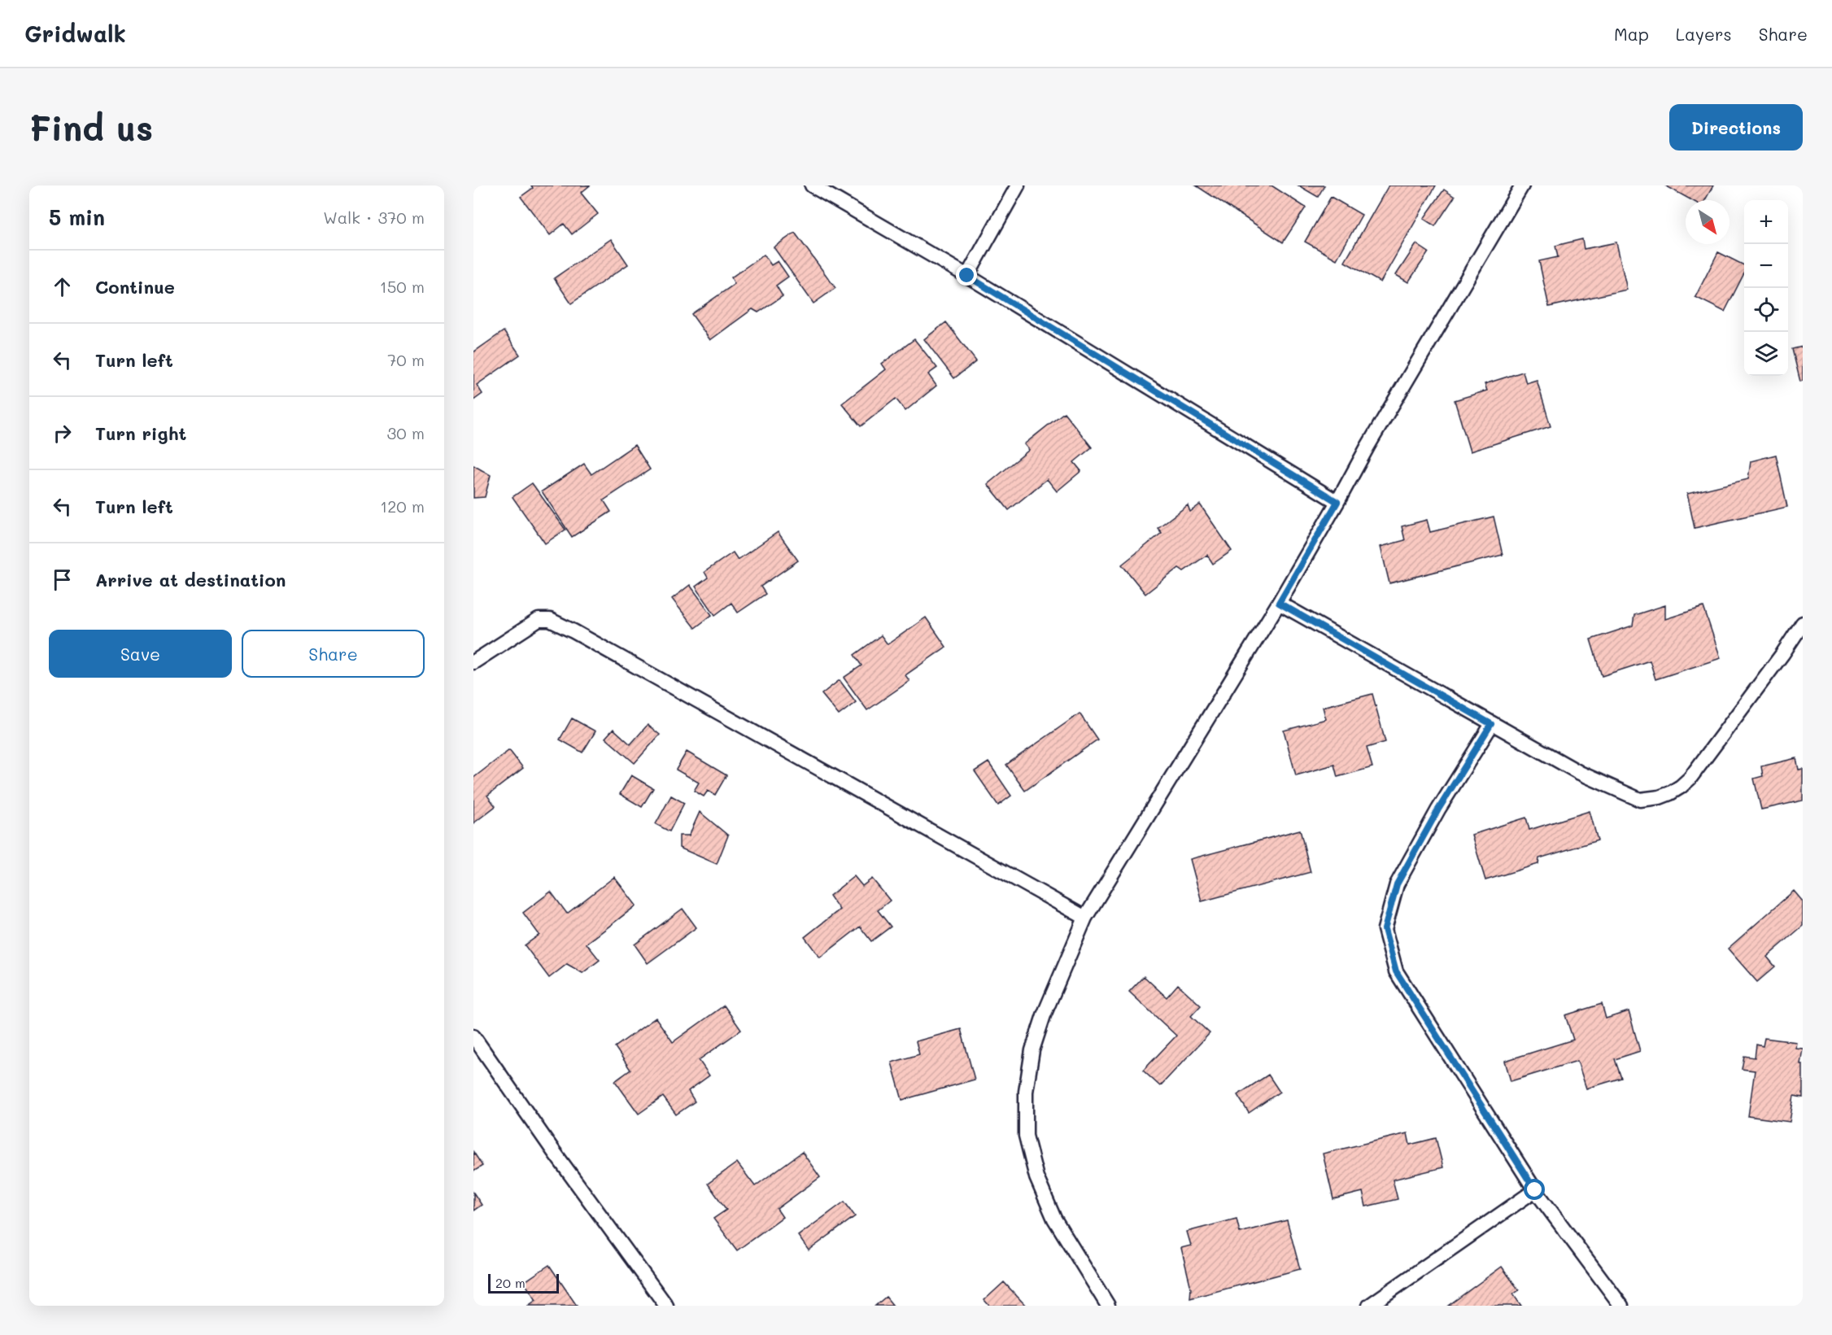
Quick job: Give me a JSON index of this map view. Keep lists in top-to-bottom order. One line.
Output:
{"scale_bar":"20 m","north":"bottom right","page":{"header":"Gridwalk","nav":["Map","Layers","Share"],"buttons":["Directions",["Save","Share"]],"title":"Find us","heading":["5 min","Walk · 370 m"],"map_buttons":["+","−"],"list":[["Continue","150 m"],["Turn left","70 m"],["Turn right","30 m"],["Turn left","120 m"],"Arrive at destination"],"scale":"20 m"}}
